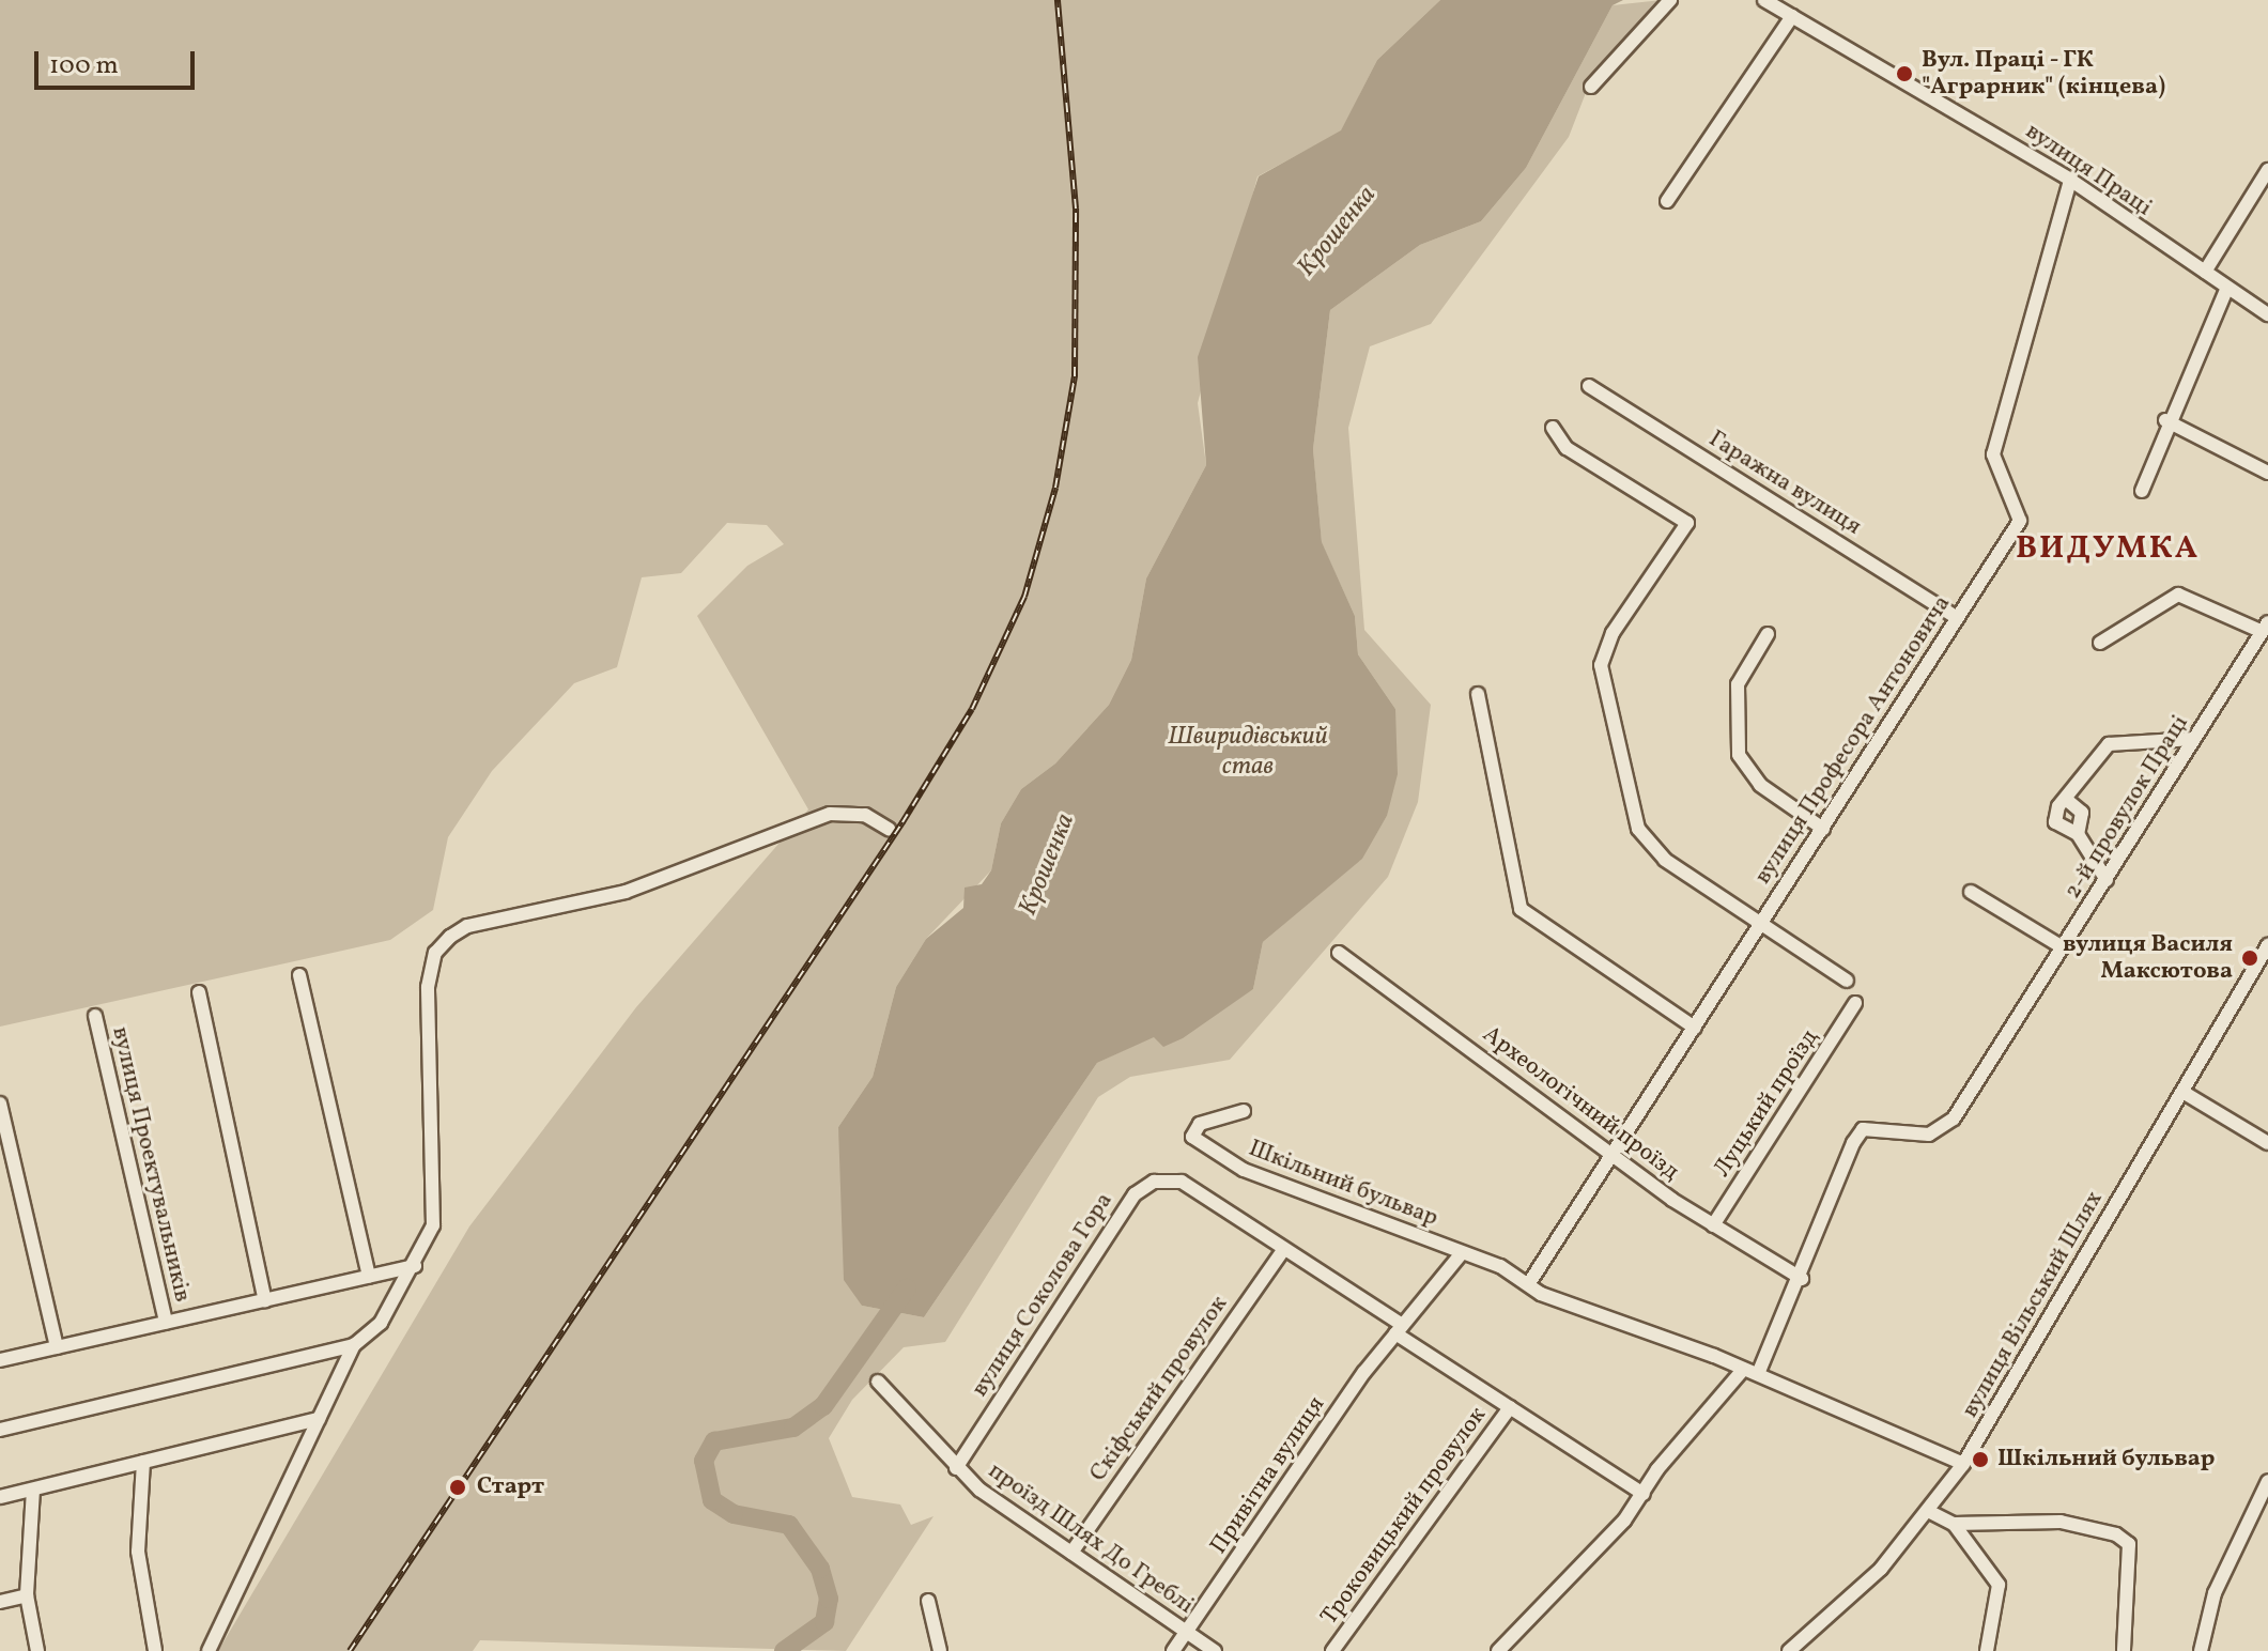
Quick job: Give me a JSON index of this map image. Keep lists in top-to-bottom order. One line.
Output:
{"streets":{"street":["вулиця Праці","Гаражна вулиця","вулиця Професора Антоновича","2-й провулок Праці","Археологічний проїзд","Луцький проїзд","вулиця Проектувальників","Шкільний бульвар","вулиця Соколова Гора","вулиця Вільський Шлях","Скіфський провулок","Привітна вулиця","Троковицький провулок","проїзд Шлях До Греблі"]},"crossings":[["вулиця Праці","вулиця Професора Антоновича"],["Гаражна вулиця","вулиця Професора Антоновича"],["вулиця Професора Антоновича","Археологічний проїзд"],["вулиця Професора Антоновича","Шкільний бульвар"],["2-й провулок Праці","Археологічний проїзд"],["Археологічний проїзд","Луцький проїзд"],["Шкільний бульвар","вулиця Вільський Шлях"],["вулиця Соколова Гора","Скіфський провулок"],["вулиця Соколова Гора","Привітна вулиця"],["вулиця Соколова Гора","Троковицький провулок"],["вулиця Соколова Гора","проїзд Шлях До Греблі"],["Скіфський провулок","проїзд Шлях До Греблі"],["Привітна вулиця","проїзд Шлях До Греблі"]],"districts":["ВИДУМКА"],"water":["Крошенка","Швиридівський став"],"places":["Вул. Праці - ГК \"Аграрник\" (кінцева)","вулиця Василя Максютова","Шкільний бульвар","Старт"],"scale_bar":"100 m"}
